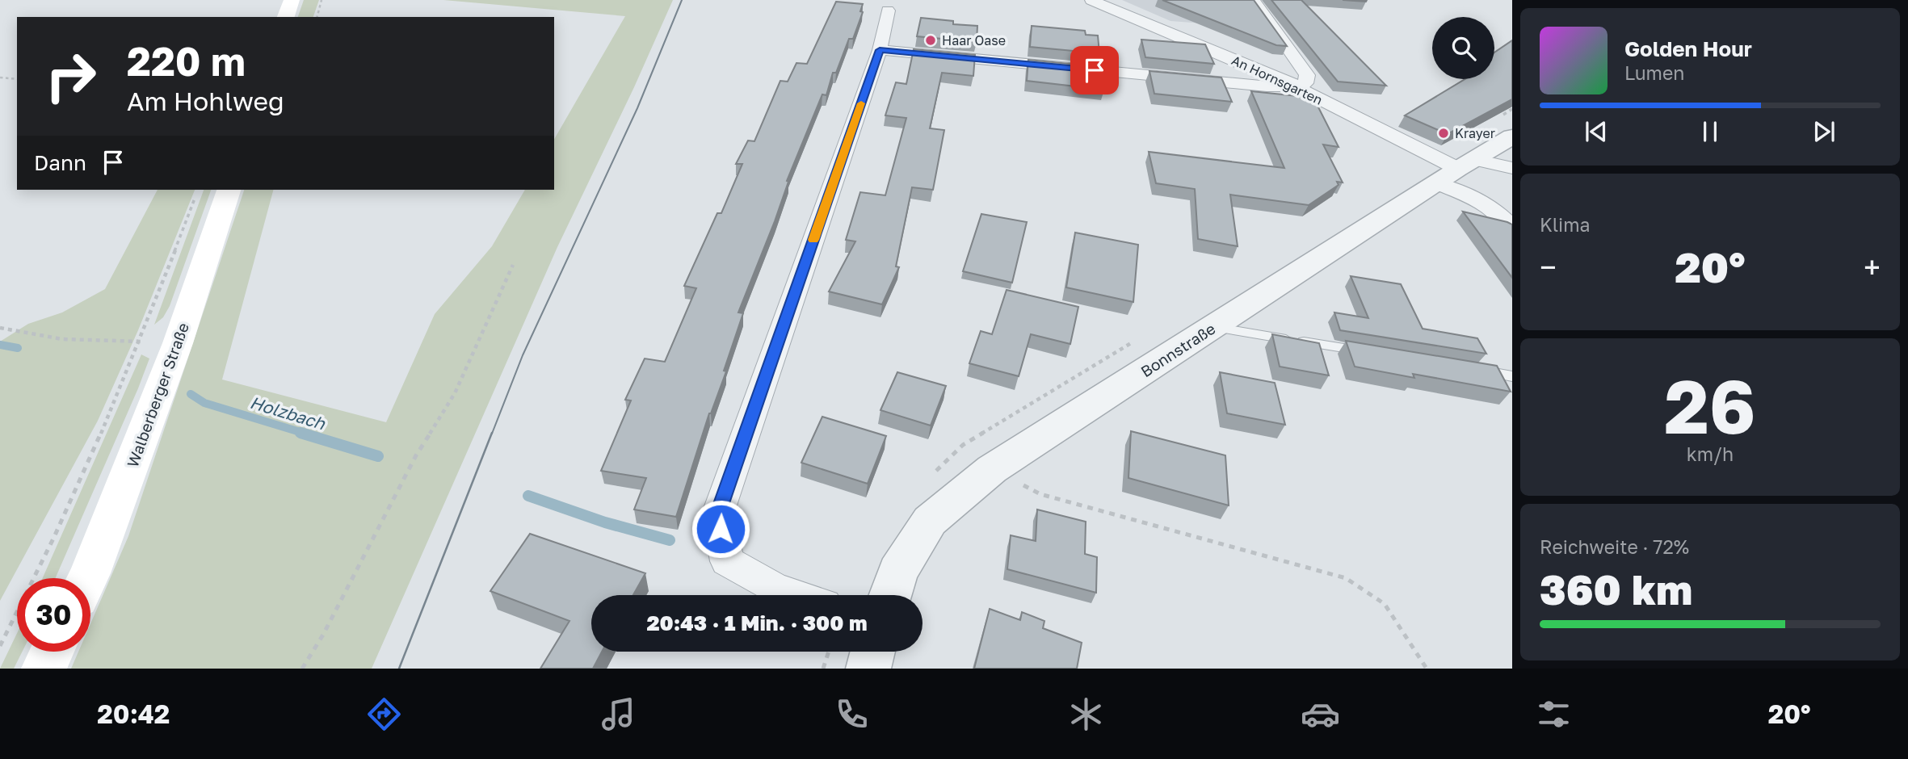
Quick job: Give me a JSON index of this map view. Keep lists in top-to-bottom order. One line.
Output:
{"streets":{"main road":["Walberberger Straße"],"street":["An Hornsgarten","Bonnstraße"]},"crossings":[["An Hornsgarten","Bonnstraße"]],"water":["Holzbach"],"places":["Haar Oase","Krayer"],"page":{"turn":["220 m","Am Hohlweg"],"song":["Golden Hour","Lumen"],"then":"Dann","tile":["Klima",["26","km/h"],["Reichweite · 72%","360 km"]],"heat":["−","20°","+"],"limit":"30","trip":"20:43 · 1 Min. · 300 m","tabs":["20:42","20°"]}}
